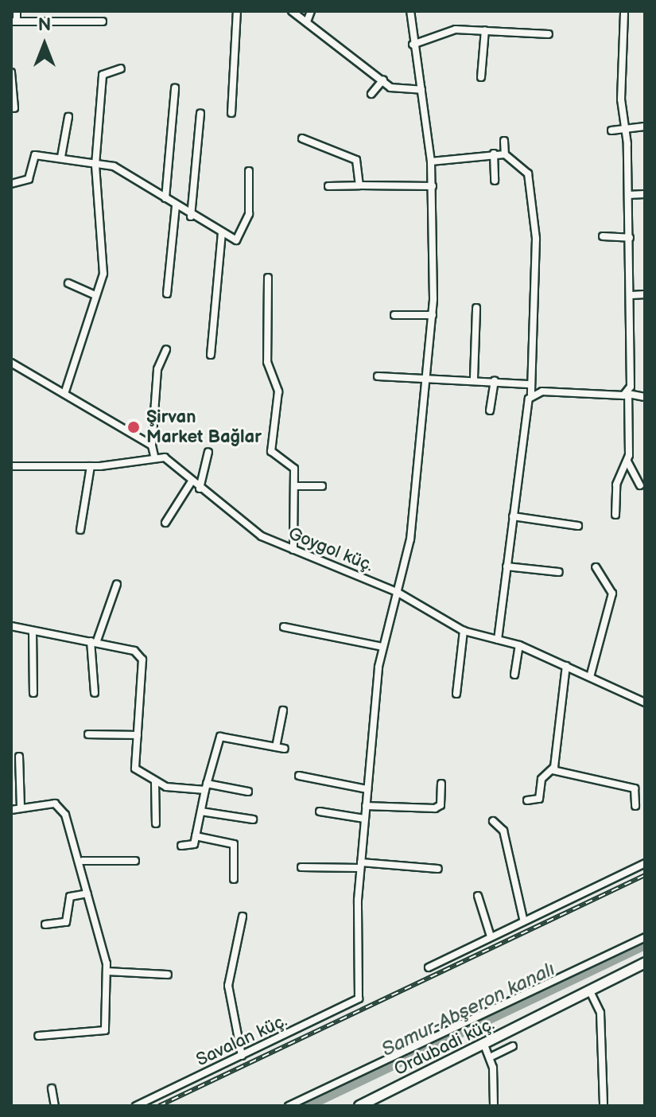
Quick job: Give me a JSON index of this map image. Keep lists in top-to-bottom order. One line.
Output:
{"streets":{"street":["Goygol küç.","Savalan küç.","Ordubadi küç."]},"water":["Samur-Abşeron kanalı"],"places":["Şirvan Market Bağlar"],"north":"top"}
